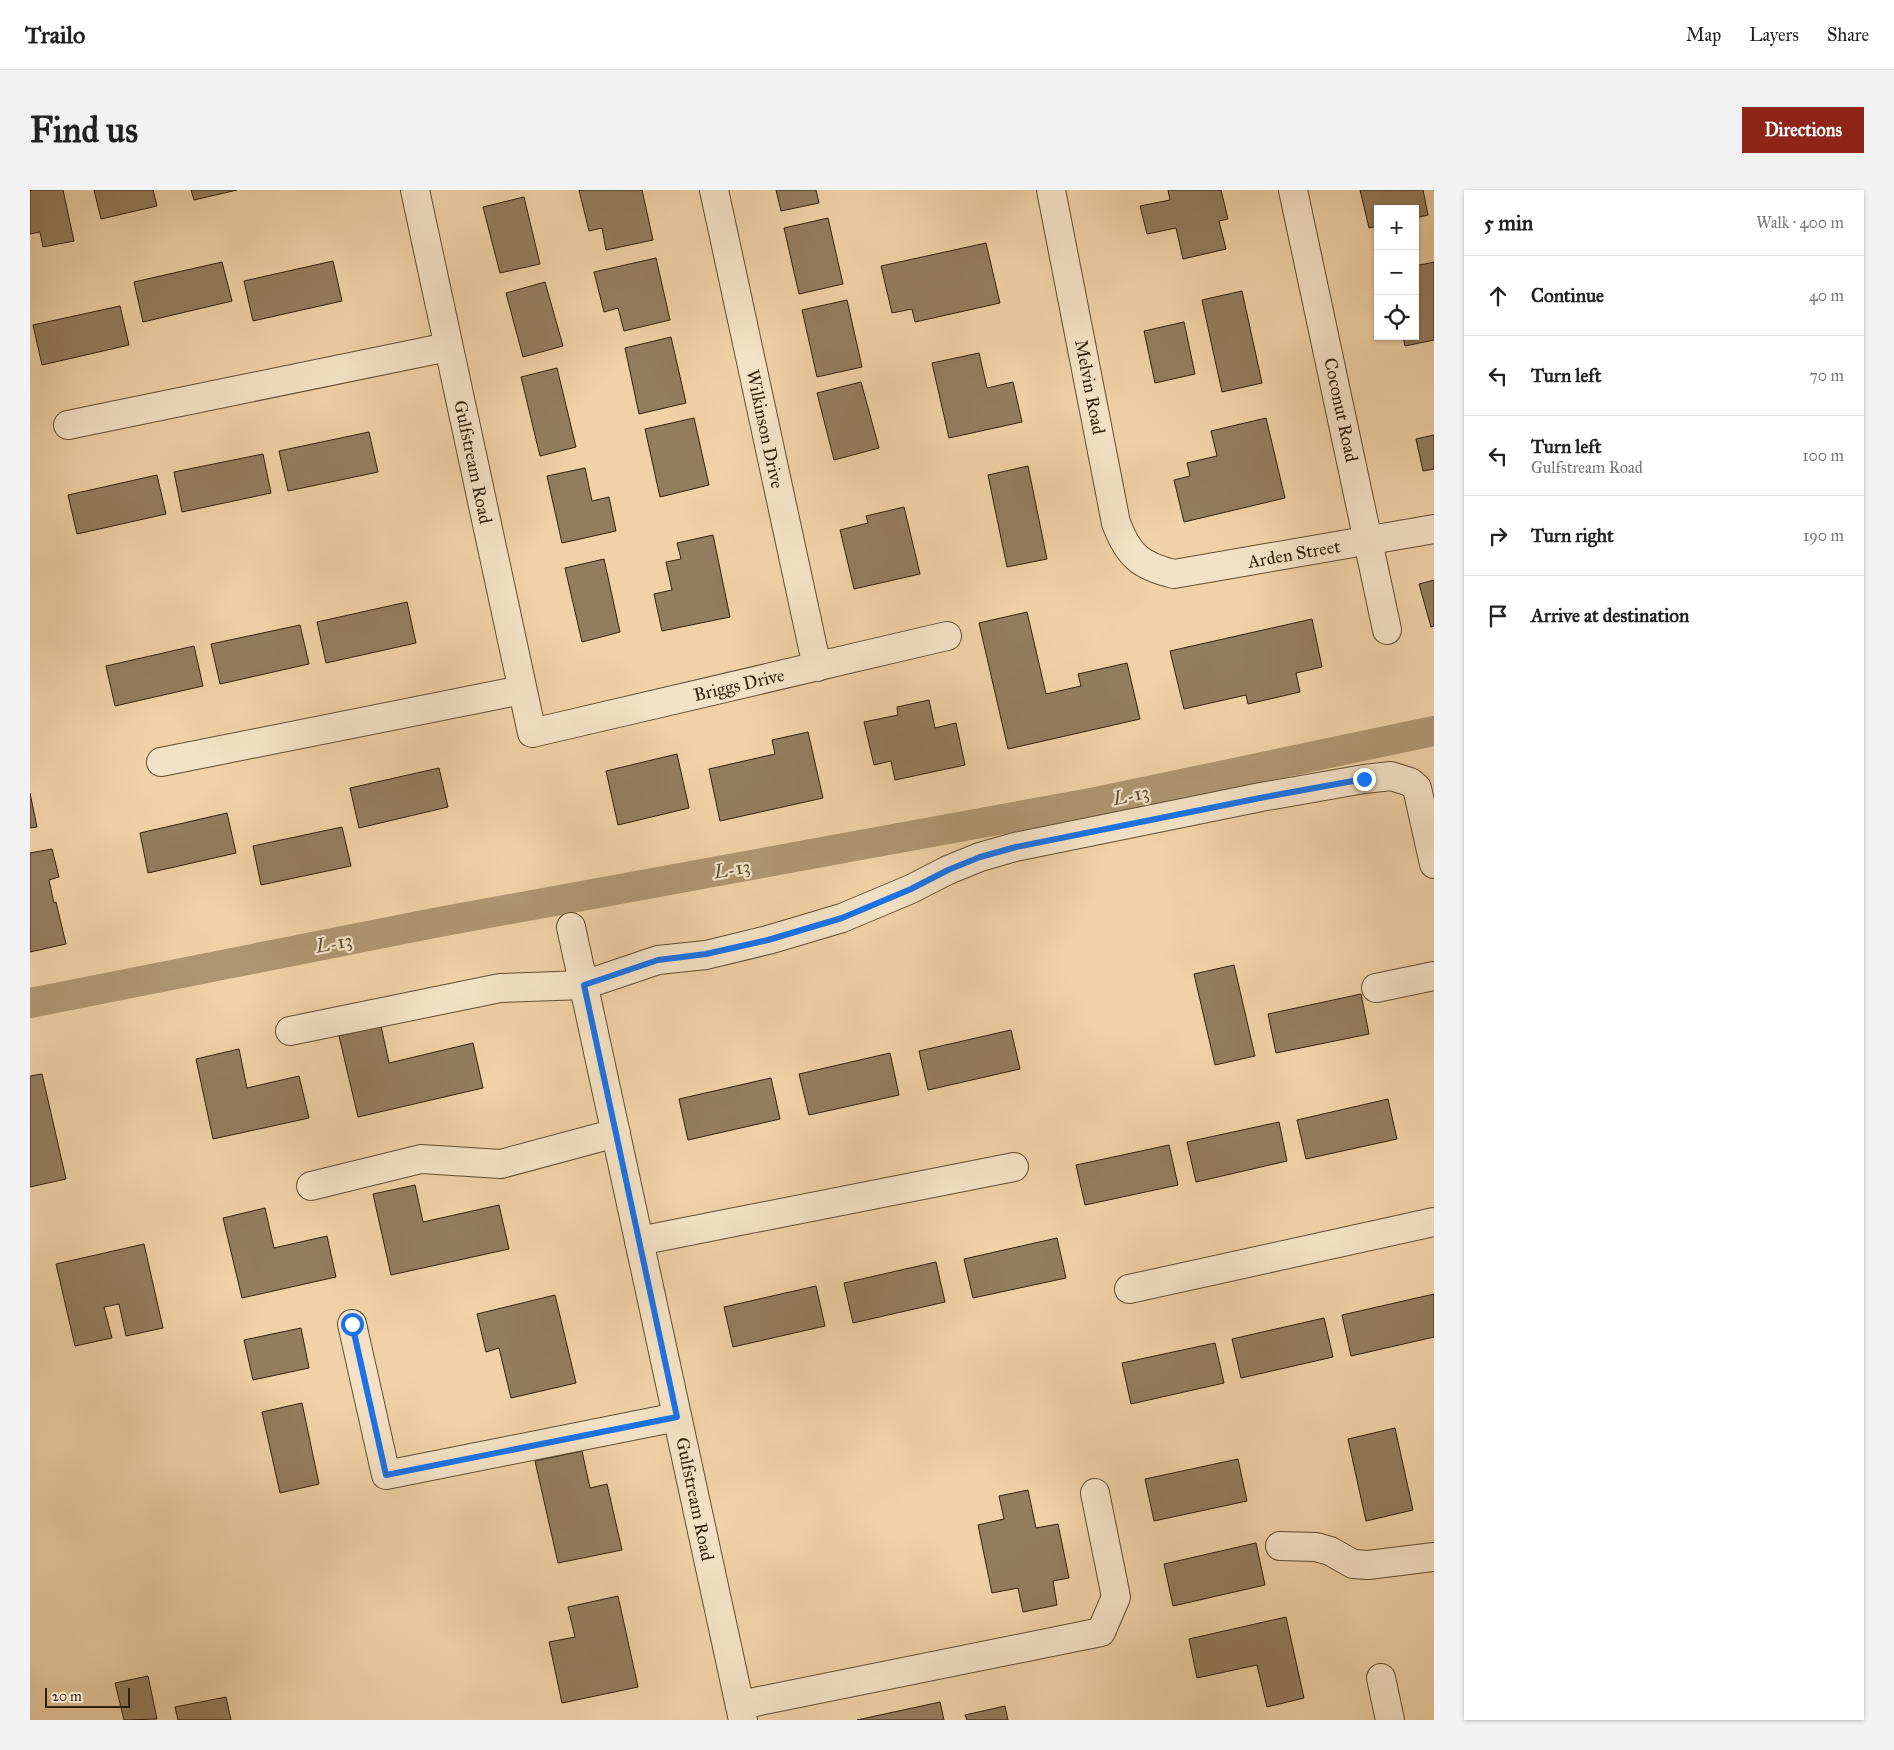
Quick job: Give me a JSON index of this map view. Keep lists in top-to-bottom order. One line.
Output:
{"streets":{"street":["Melvin Road","Coconut Road","Wilkinson Drive","Gulfstream Road","Arden Street","Briggs Drive"]},"crossings":[["Melvin Road","Arden Street"],["Coconut Road","Arden Street"],["Wilkinson Drive","Briggs Drive"],["Gulfstream Road","Briggs Drive"]],"water":["L-13"],"scale_bar":"20 m","page":{"header":"Trailo","nav":["Map","Layers","Share"],"buttons":"Directions","title":"Find us","heading":["5 min","Walk · 400 m"],"map_buttons":["+","−"],"list":[["Continue","40 m"],["Turn left","70 m"],["Turn left","Gulfstream Road","100 m"],["Turn right","190 m"],"Arrive at destination"],"scale":"20 m"}}
